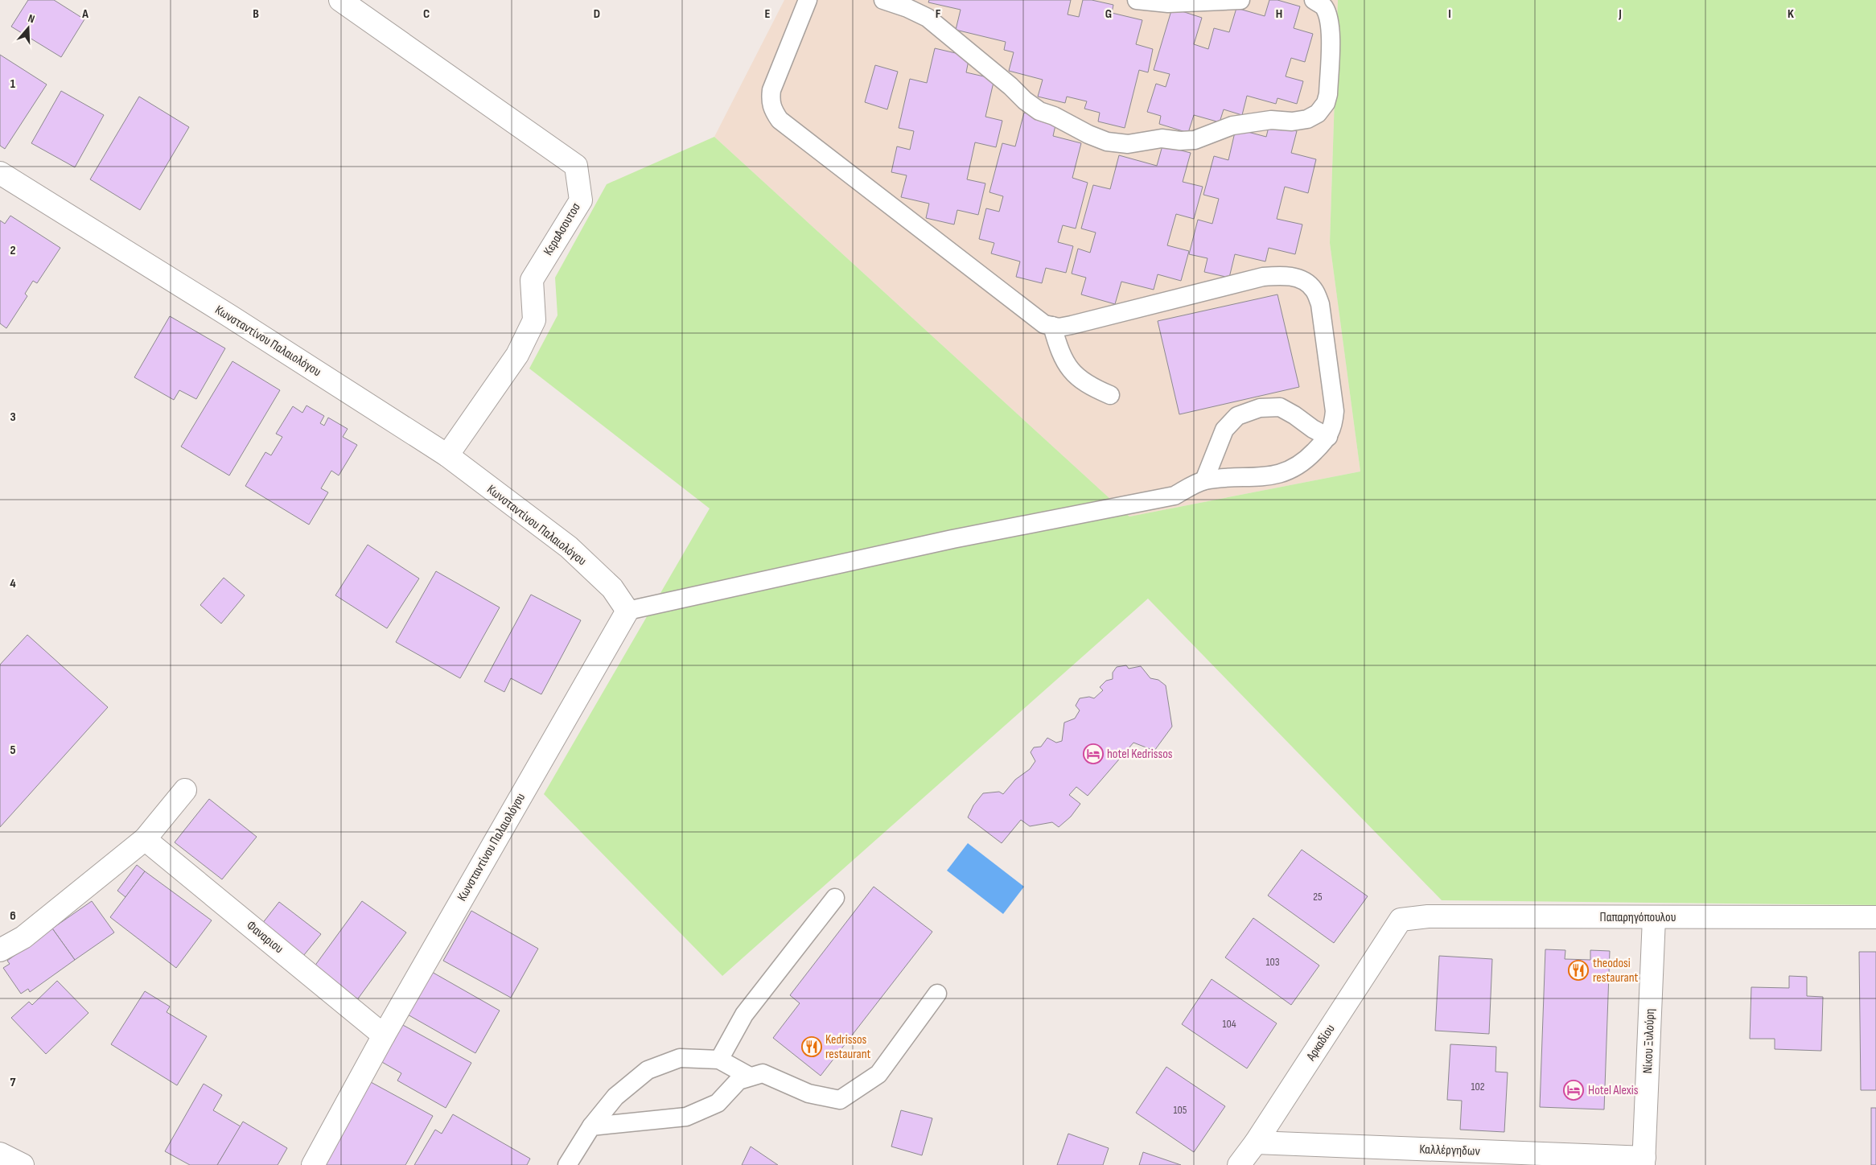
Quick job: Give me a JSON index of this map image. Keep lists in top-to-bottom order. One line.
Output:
{"streets":{"street":["ΚεραΑσουτοσ","Κωνσταντίνου Παλαιολόγου","Παπαρηγόπουλου","Φαναριου","Νίκου Ξυλούρη","Αρκαδίου","Καλλέργηδων"]},"crossings":[["ΚεραΑσουτοσ","Κωνσταντίνου Παλαιολόγου"],["Κωνσταντίνου Παλαιολόγου","Φαναριου"],["Παπαρηγόπουλου","Νίκου Ξυλούρη"],["Παπαρηγόπουλου","Αρκαδίου"],["Νίκου Ξυλούρη","Καλλέργηδων"],["Αρκαδίου","Καλλέργηδων"]],"places":{"hotel":["hotel Kedrissos","Hotel Alexis"],"restaurant":["theodosi restaurant","Kedrissos restaurant"]},"house_numbers":["25","103","104","102","105"],"north":"top","grid":{"columns":["A","B","C","D","E","F","G","H","I","J","K"],"rows":["1","2","3","4","5","6","7"]}}
